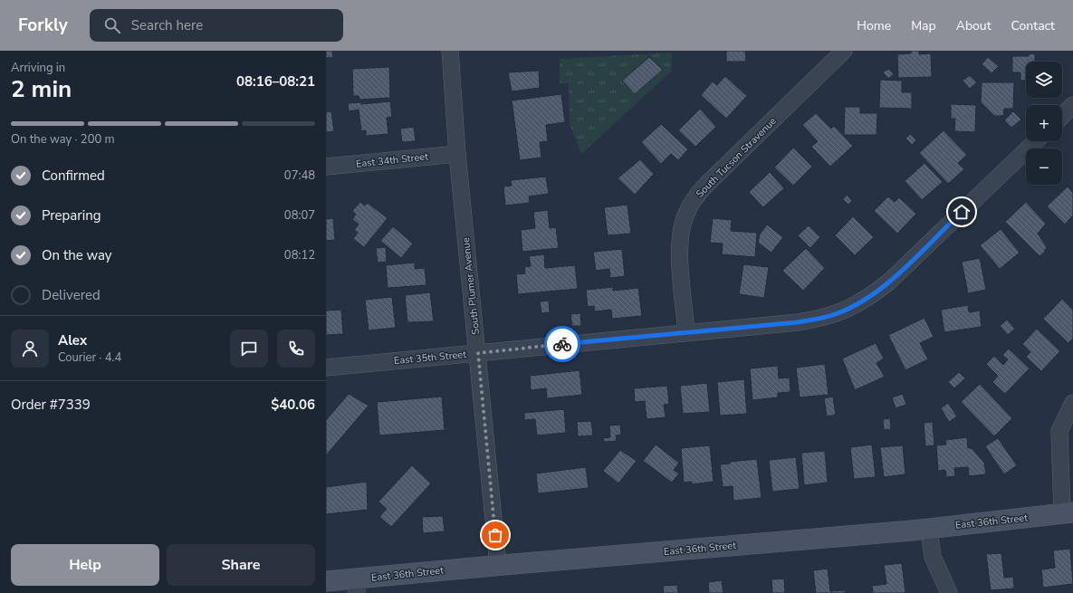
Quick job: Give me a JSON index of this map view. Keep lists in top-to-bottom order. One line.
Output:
{"streets":{"main road":["East 36th Street"],"street":["South Tucson Stravenue","East 34th Street","South Plumer Avenue","East 35th Street"]},"crossings":[["South Tucson Stravenue","East 35th Street"],["East 34th Street","South Plumer Avenue"],["South Plumer Avenue","East 35th Street"],["South Plumer Avenue","East 36th Street"]],"page":{"header":"Forkly","search":"Search here","nav":["Home","Map","About","Contact"],"heading":["2 min","Arriving in","08:16–08:21"],"panel":["Alex","Courier · 4.4","Order #7339","$40.06"],"map_buttons":["+","−"],"bar":"On the way · 200 m","list":[["Confirmed","07:48"],["Preparing","08:07"],["On the way","08:12"],"Delivered"],"buttons":["Help","Share"]}}
